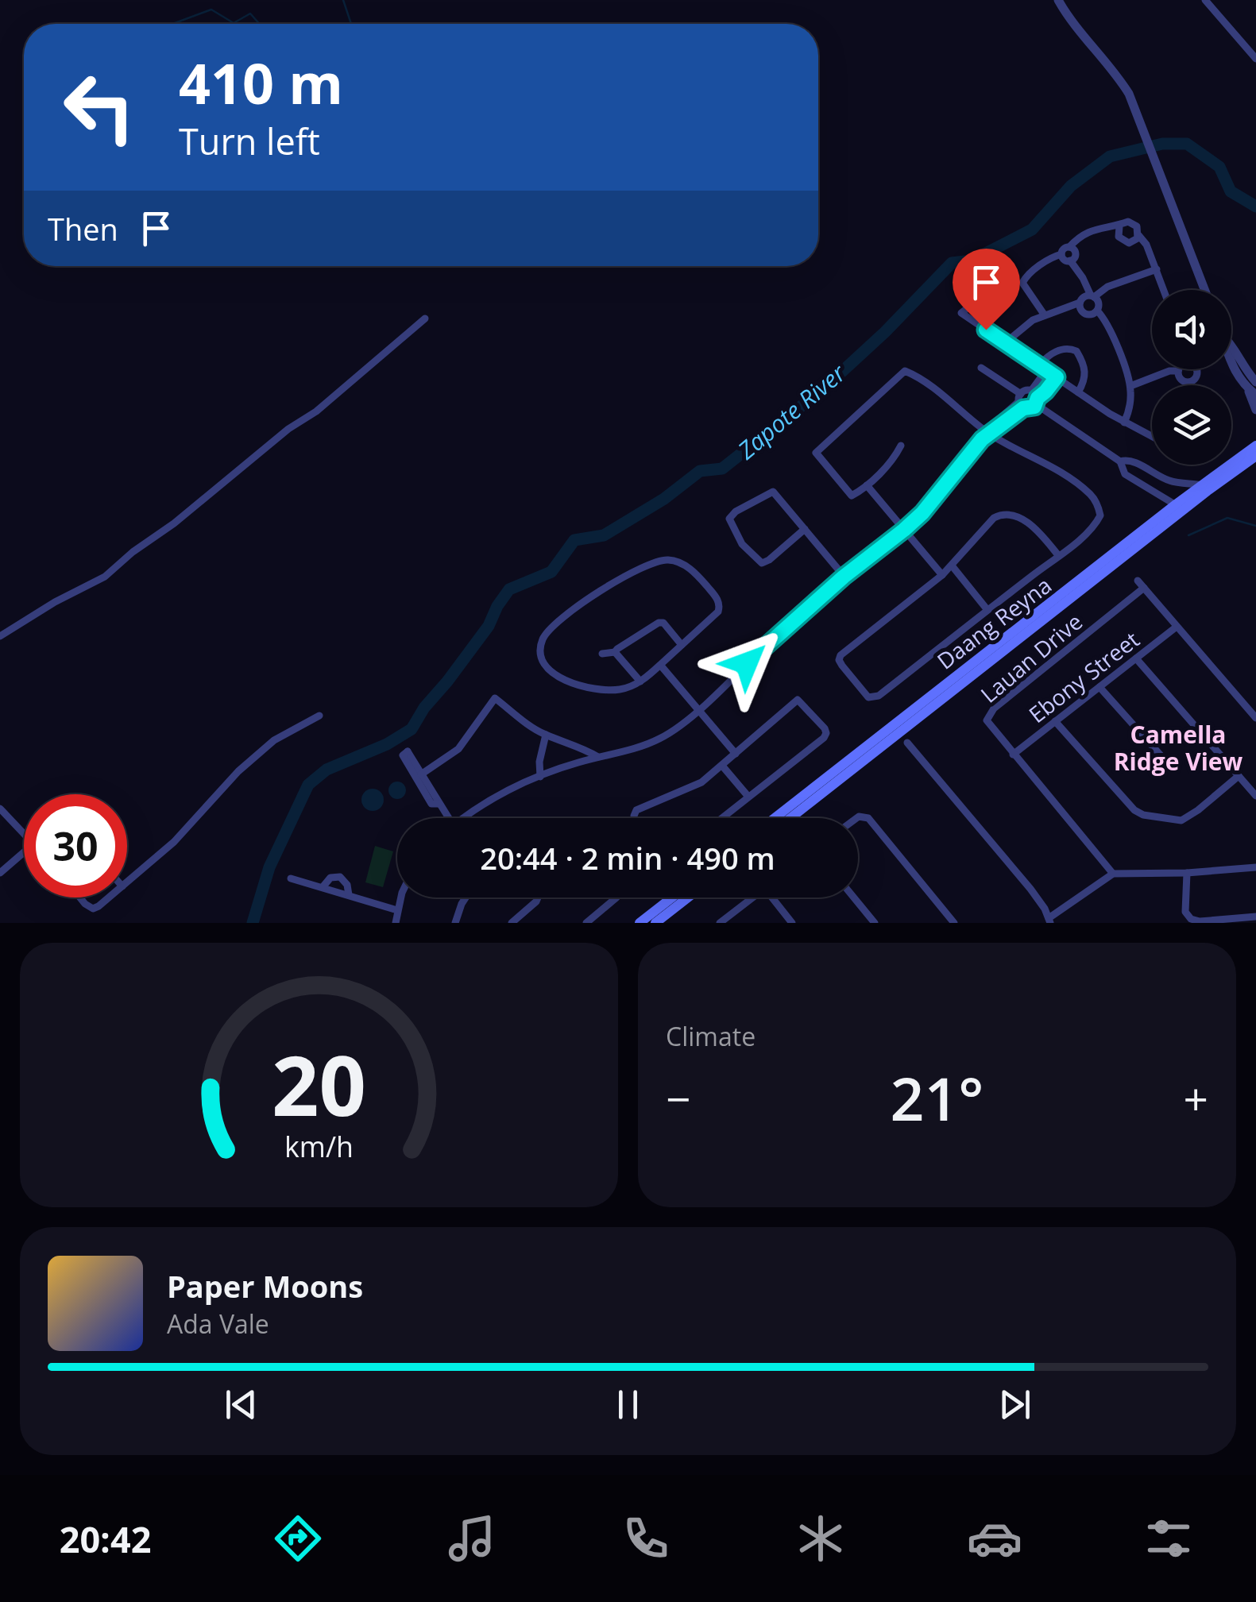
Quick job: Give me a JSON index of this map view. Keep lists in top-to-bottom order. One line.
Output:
{"streets":{"main road":["Daang Reyna"],"street":["Lauan Drive","Ebony Street"]},"crossings":[["Lauan Drive","Ebony Street"]],"districts":["Camella Ridge View"],"water":["Zapote River"],"page":{"turn":["410 m","Turn left"],"then":"Then","limit":"30","trip":"20:44 · 2 min · 490 m","tile":"Climate","heat":["−","21°","+"],"song":["Paper Moons","Ada Vale"],"tabs":"20:42","gauge":["20","km/h"]}}
